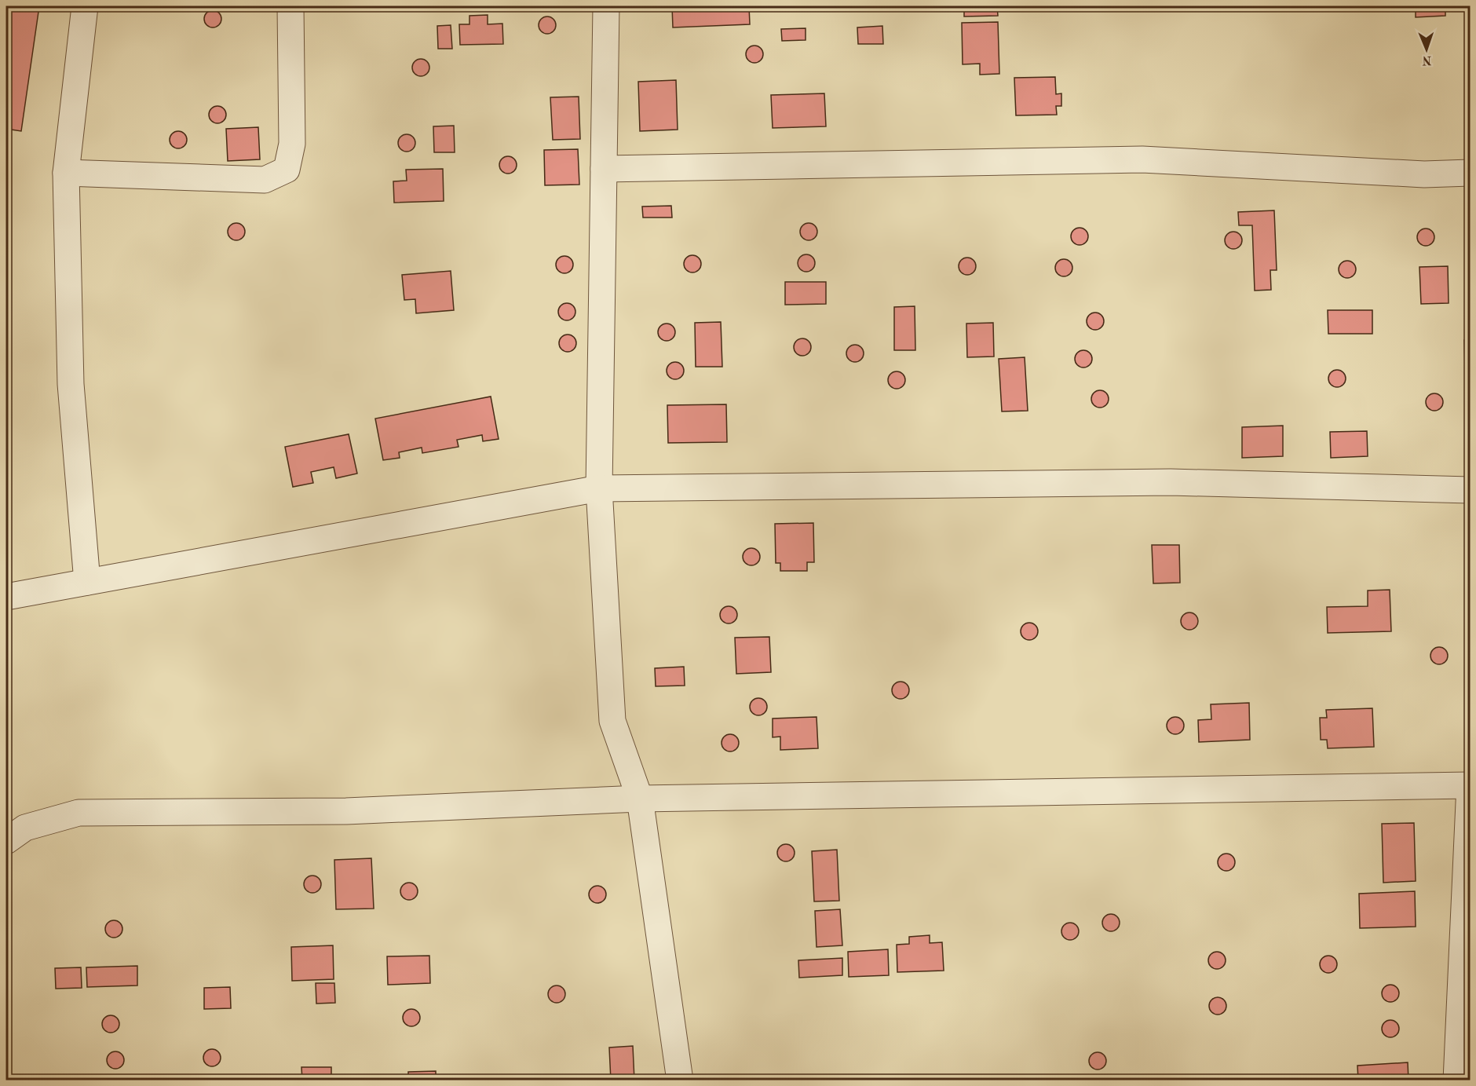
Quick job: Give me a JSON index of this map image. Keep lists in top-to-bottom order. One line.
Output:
{"north":"bottom"}
